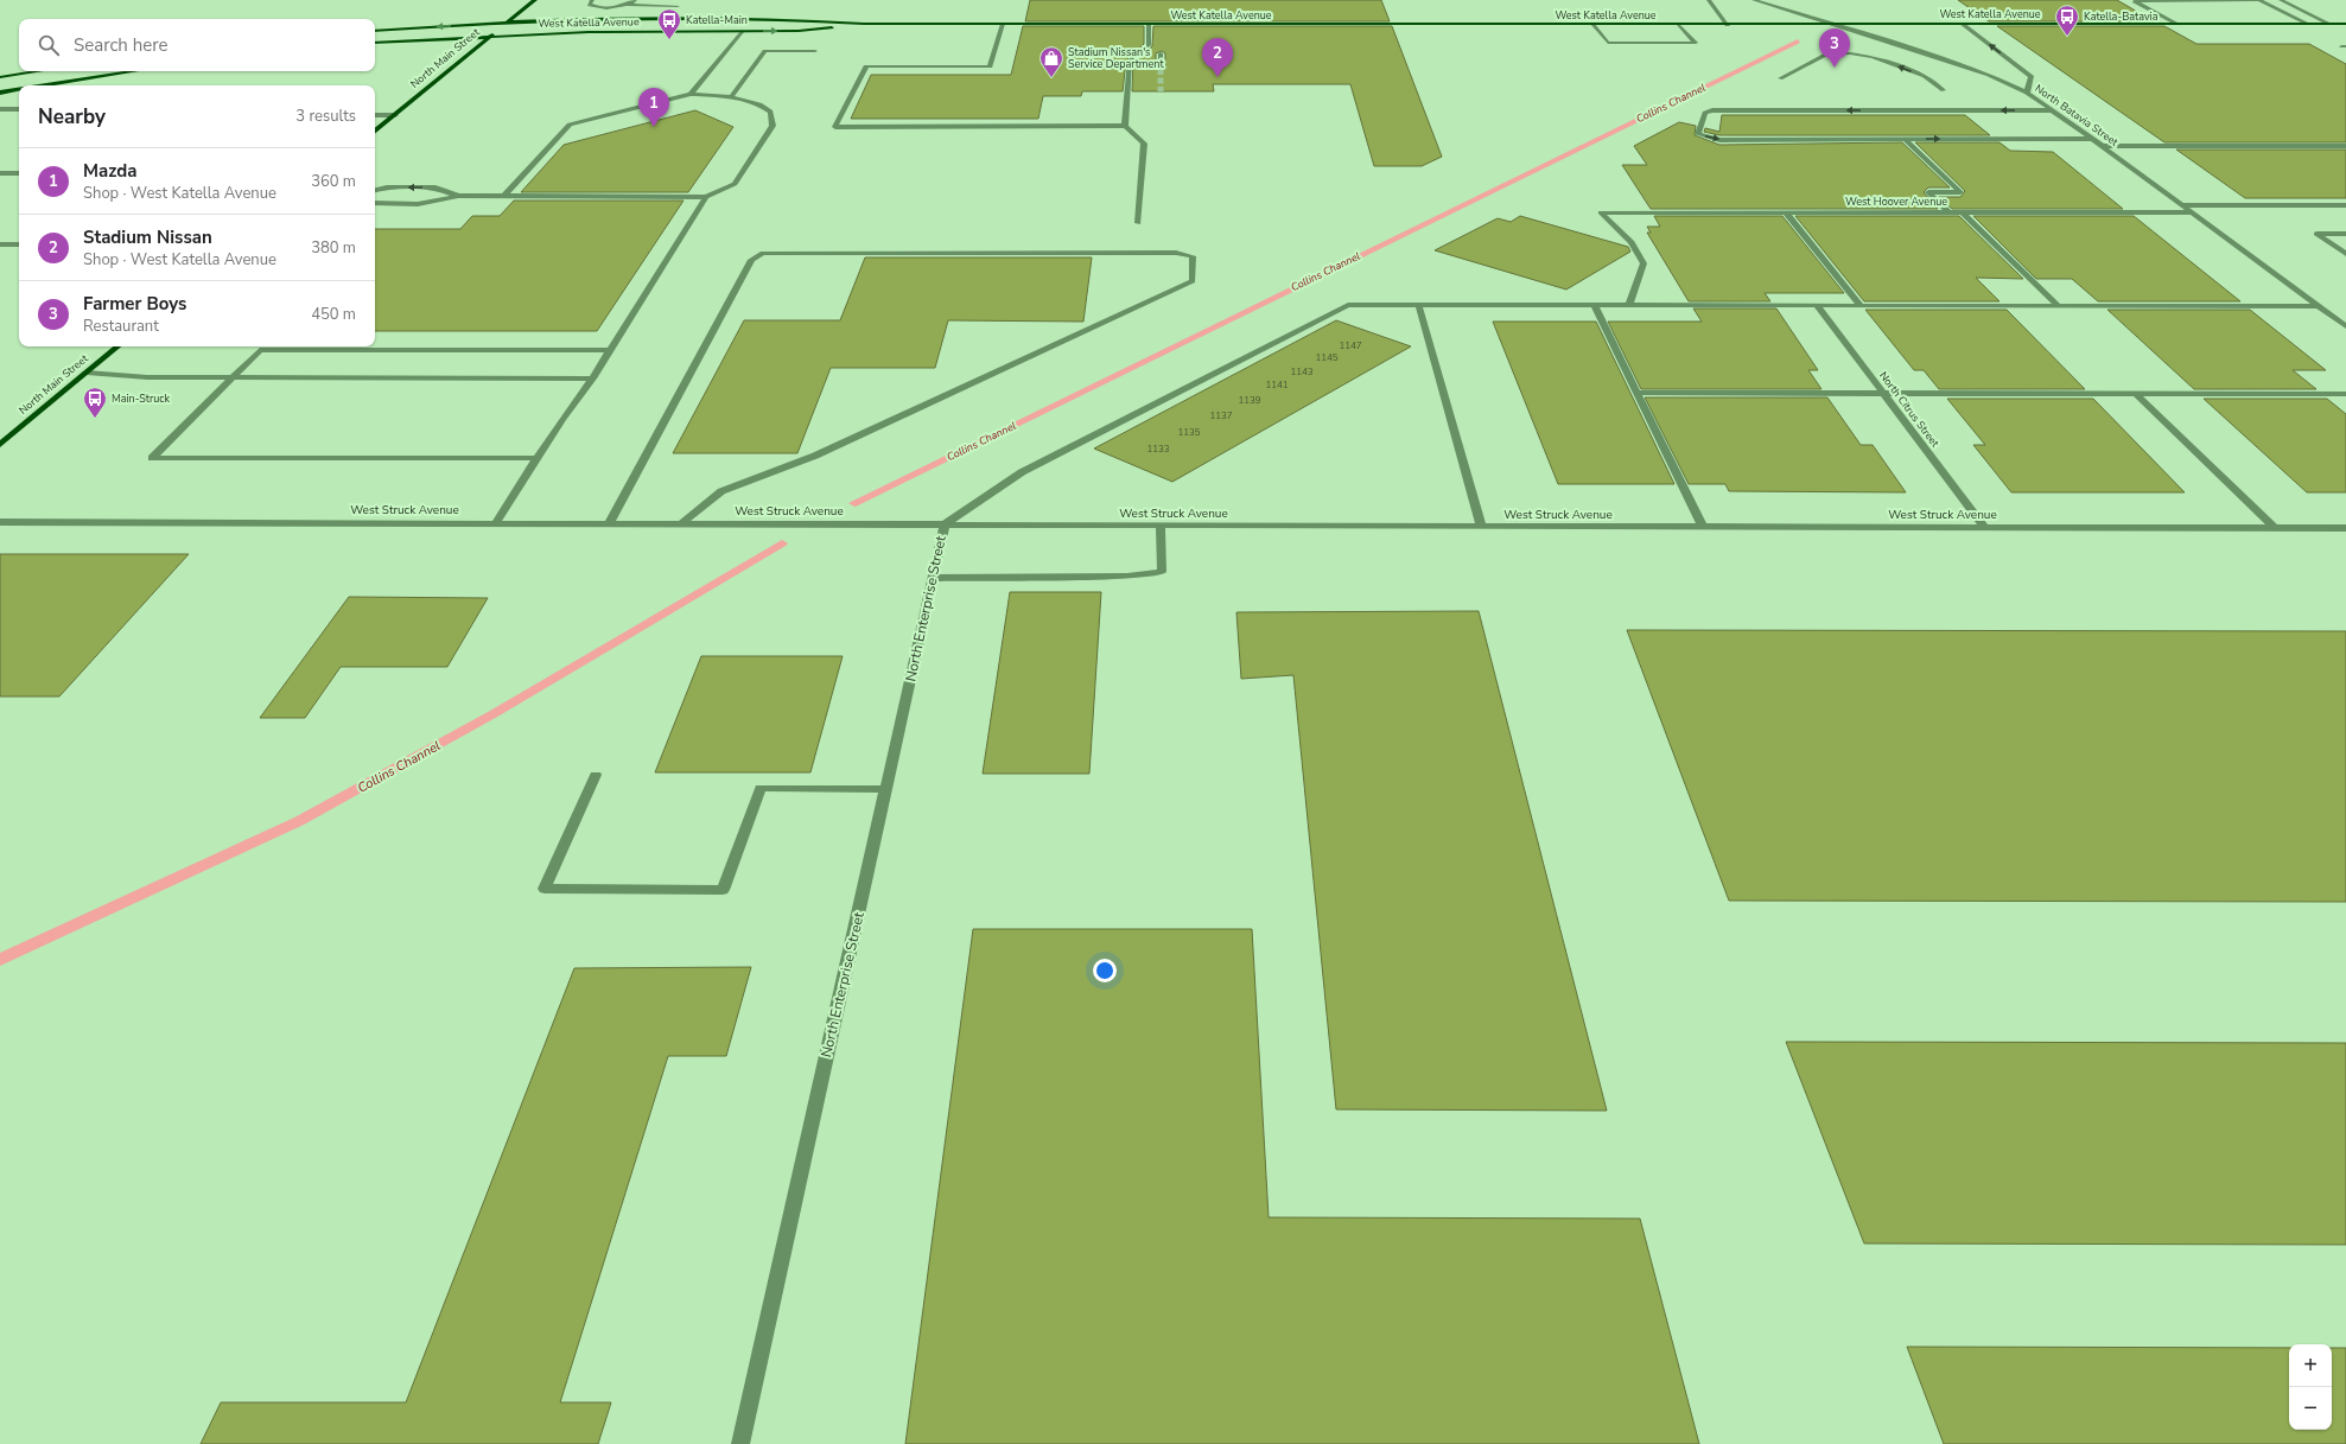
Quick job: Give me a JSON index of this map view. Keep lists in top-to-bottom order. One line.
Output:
{"streets":{"main road":["West Katella Avenue","North Main Street"],"street":["North Batavia Street","West Hoover Avenue","North Citrus Street","West Struck Avenue","North Enterprise Street"]},"crossings":[["West Katella Avenue","North Main Street"],["West Katella Avenue","North Batavia Street"],["North Batavia Street","West Hoover Avenue"],["North Citrus Street","West Struck Avenue"],["West Struck Avenue","North Enterprise Street"]],"water":["Collins Channel"],"places":{"bus stop":["Katella-Batavia","Katella-Main","Main-Struck"],"shop":["Stadium Nissan's Service Department"]},"house_numbers":["1147","1145","1143","1141","1139","1137","1135","1133"],"page":{"search":"Search here","pins":["3","2","1"],"heading":["Nearby","3 results"],"list":[{"mark":"1","name":"Mazda","note":"Shop · West Katella Avenue","value":"360 m"},{"mark":"2","name":"Stadium Nissan","note":"Shop · West Katella Avenue","value":"380 m"},{"mark":"3","name":"Farmer Boys","note":"Restaurant","value":"450 m"}],"map_buttons":["+","−"]}}
